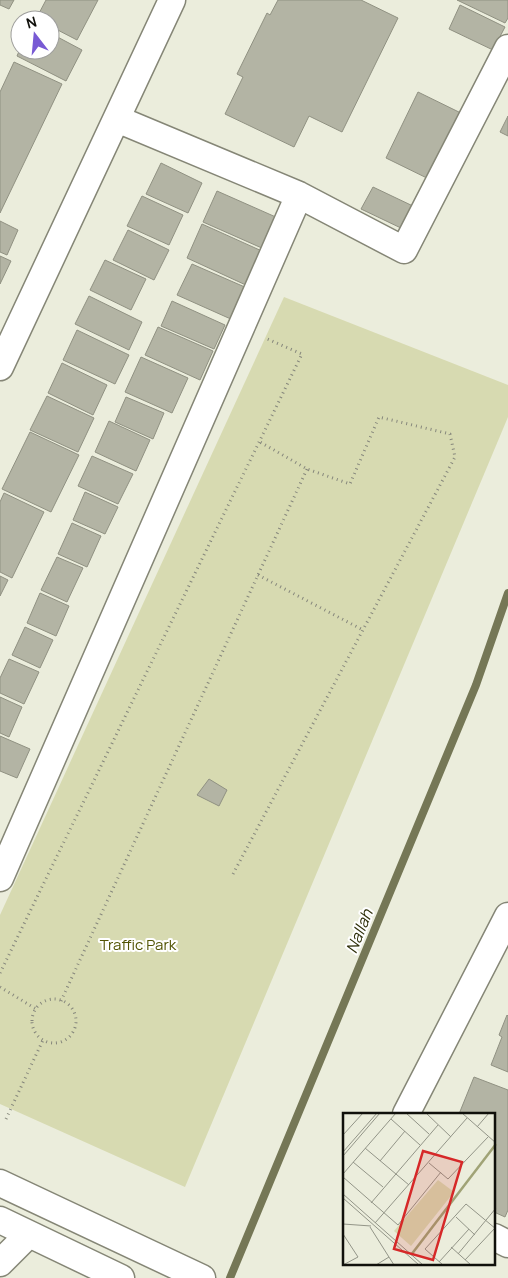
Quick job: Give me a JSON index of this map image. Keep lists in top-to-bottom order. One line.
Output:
{"water":["Nallah"],"parks":["Traffic Park"],"north":"top"}
